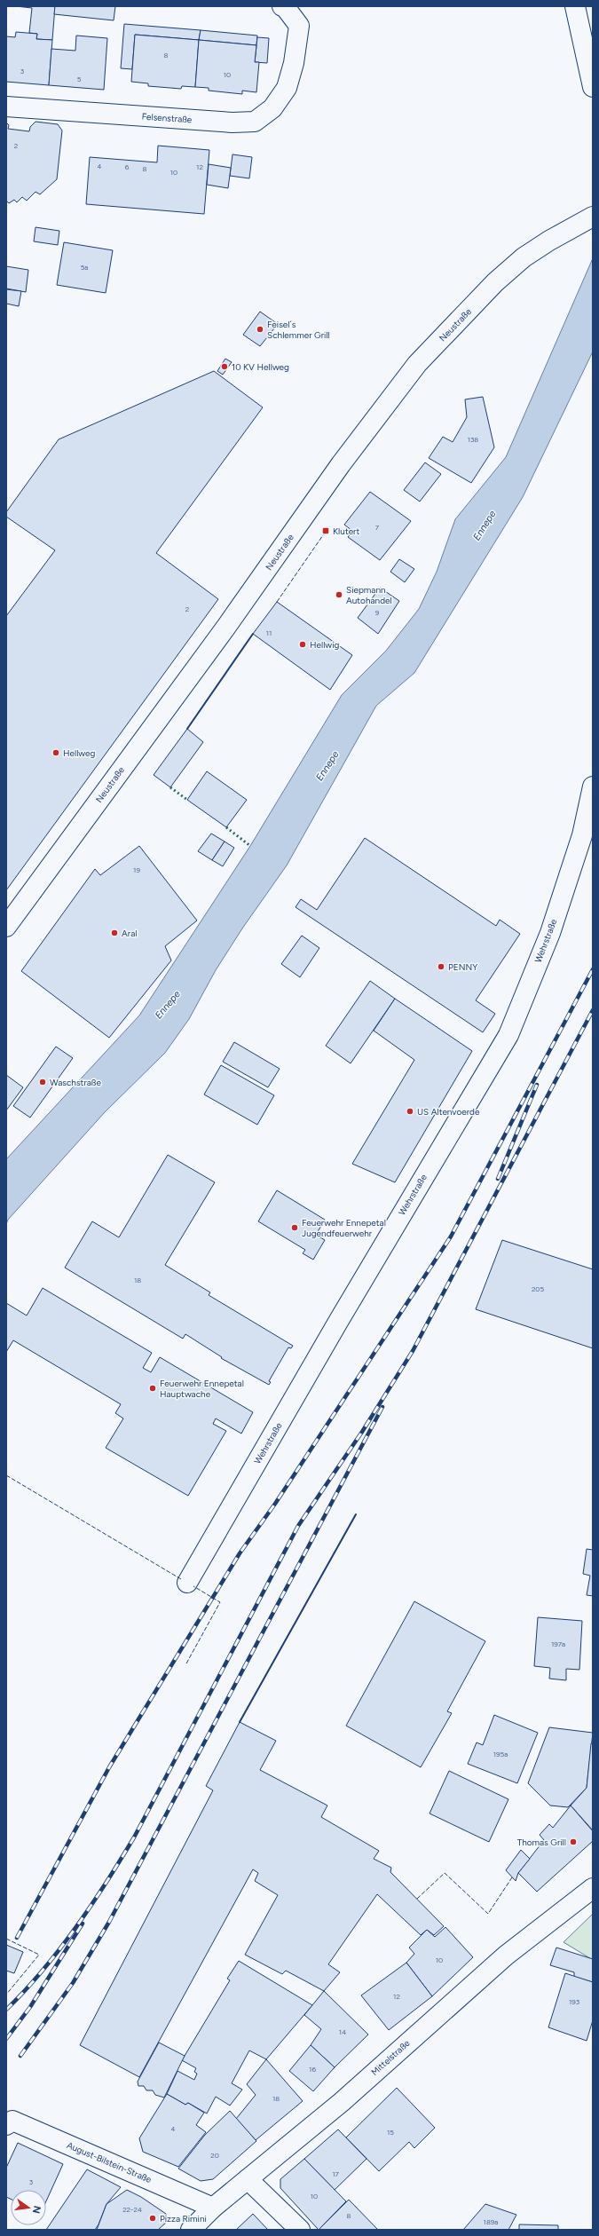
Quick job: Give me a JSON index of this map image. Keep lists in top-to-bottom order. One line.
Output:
{"streets":{"street":["Felsenstraße","Neustraße","Wehrstraße","Mittelstraße","August-Bilstein-Straße"]},"crossings":[["Mittelstraße","August-Bilstein-Straße"]],"water":["Ennepe"],"places":{"other":["Feisel´s Schlemmer Grill","10 KV Hellweg","Siepmann Autohandel","Hellwig","Hellweg","Aral","PENNY","Waschstraße","US Altenvoerde","Feuerwehr Ennepetal Jugendfeuerwehr","Feuerwehr Ennepetal Hauptwache","Thomas Grill","Pizza Rimini"],"transit":["Klutert"]},"house_numbers":["8","3","10","5","2","4","6","12","8","10","5a","138","7","2","9","11","19","18","205","197a","195a","10","12","193","14","16","18","4","15","20","17","3","10","22-24","8","189a"],"north":"right"}
